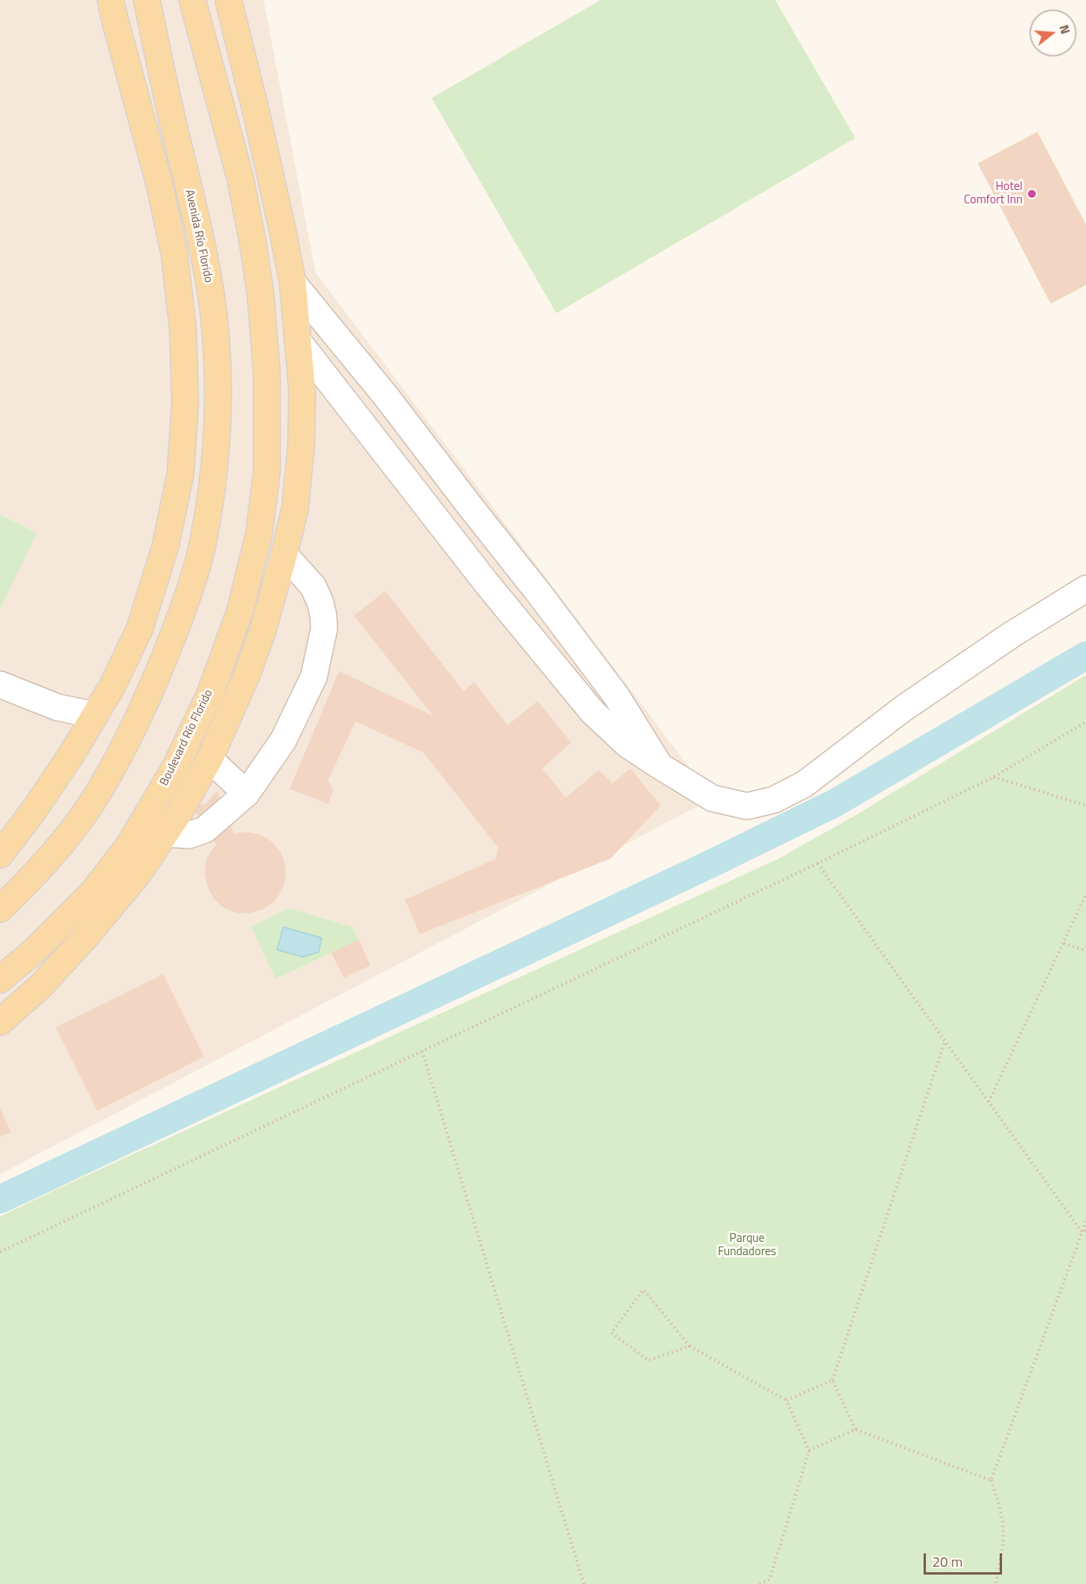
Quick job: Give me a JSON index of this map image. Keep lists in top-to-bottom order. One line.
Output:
{"streets":{"main road":["Avenida Río Florido","Boulevard Río Florido"]},"parks":["Parque Fundadores"],"places":["Hotel Comfort Inn"],"scale_bar":"20 m","north":"right"}
